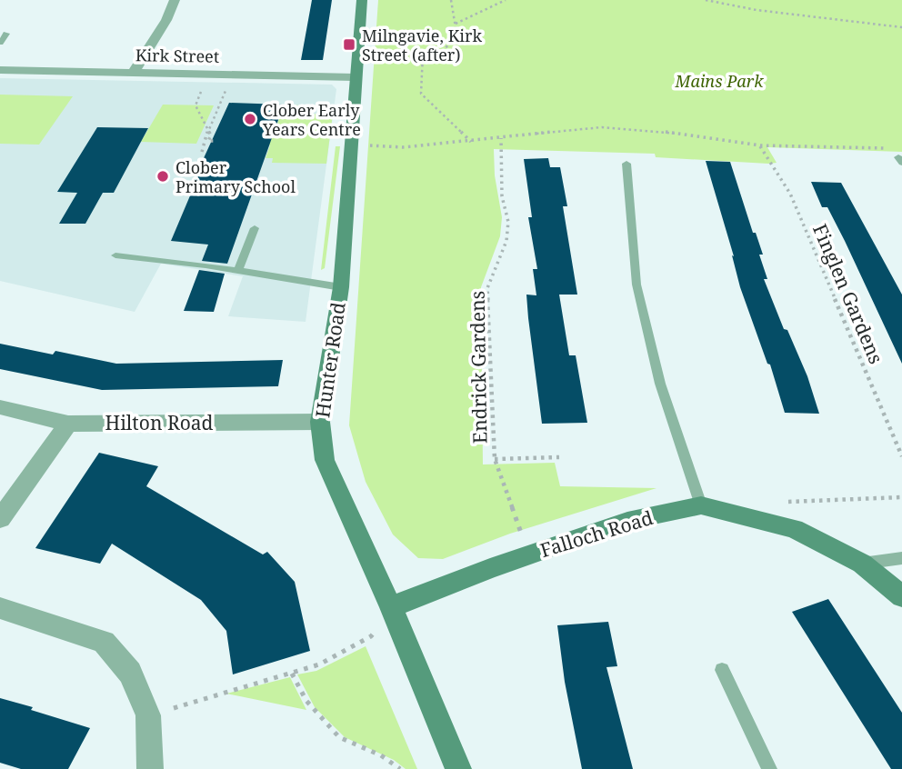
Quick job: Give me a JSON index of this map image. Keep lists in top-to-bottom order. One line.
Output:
{"streets":{"street":["Kirk Street","Hunter Road","Hilton Road","Falloch Road"],"path":["Finglen Gardens","Endrick Gardens"]},"crossings":[["Kirk Street","Hunter Road"],["Hunter Road","Hilton Road"],["Hunter Road","Falloch Road"],["Endrick Gardens","Falloch Road"]],"parks":["Mains Park"],"places":{"transit":["Milngavie, Kirk Street (after)"],"other":["Clober Early Years Centre","Clober Primary School"]}}
